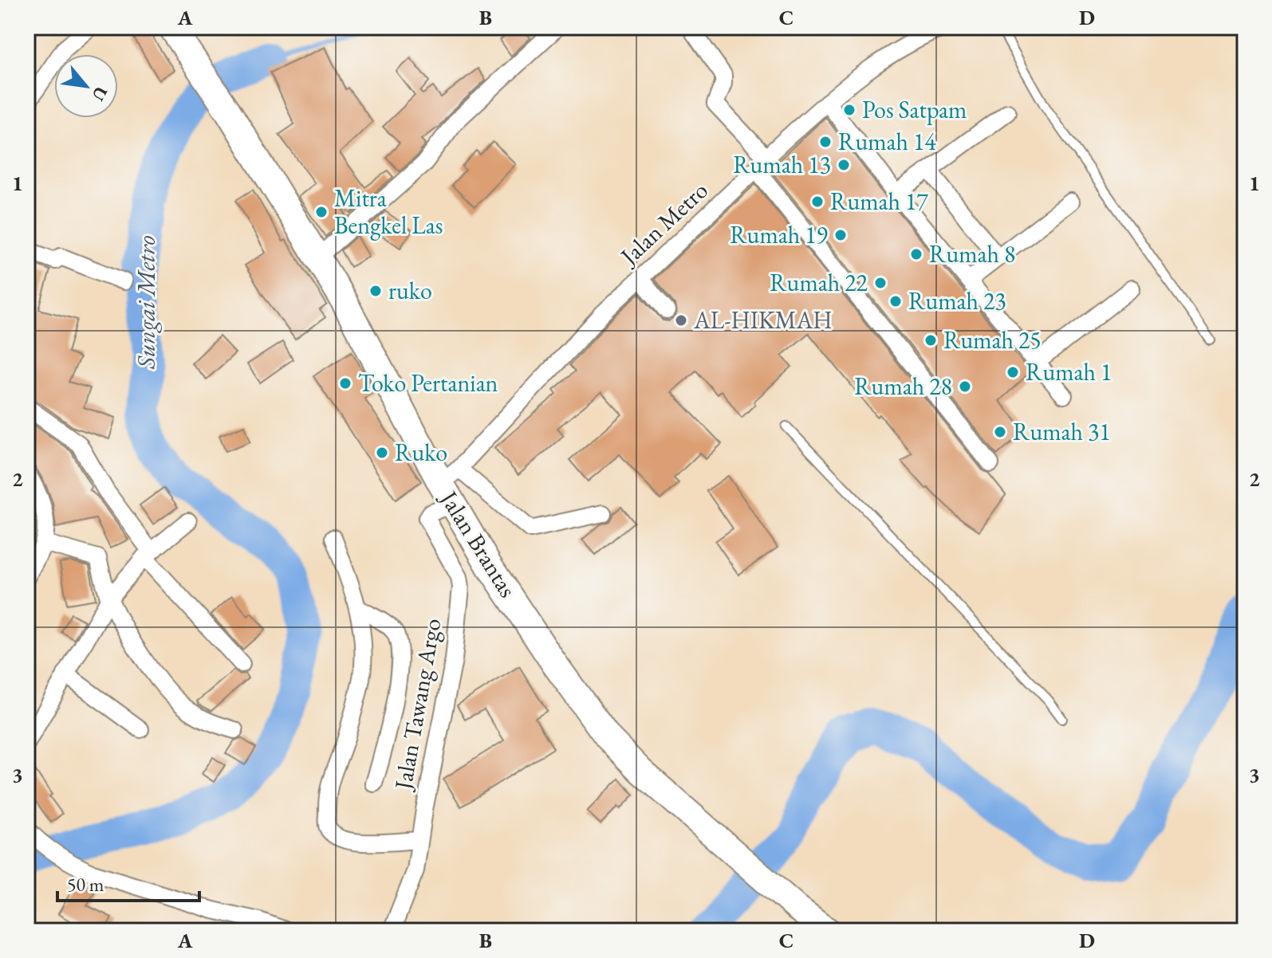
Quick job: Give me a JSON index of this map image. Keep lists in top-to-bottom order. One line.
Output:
{"streets":{"main road":["Jalan Brantas"],"street":["Jalan Metro","Jalan Tawang Argo"]},"crossings":[["Jalan Metro","Jalan Brantas"],["Jalan Metro","Jalan Tawang Argo"],["Jalan Brantas","Jalan Tawang Argo"]],"water":["Sungai Metro"],"places":["Pos Satpam","Rumah 14","Rumah 13","Rumah 17","Mitra Bengkel Las","Rumah 19","Rumah 8","Rumah 22","ruko","Rumah 23","AL-HIKMAH","Rumah 25","Rumah 1","Toko Pertanian","Rumah 28","Rumah 31","Ruko"],"scale_bar":"50 m","north":"bottom right","grid":{"columns":["A","B","C","D"],"rows":["1","2","3"]}}
